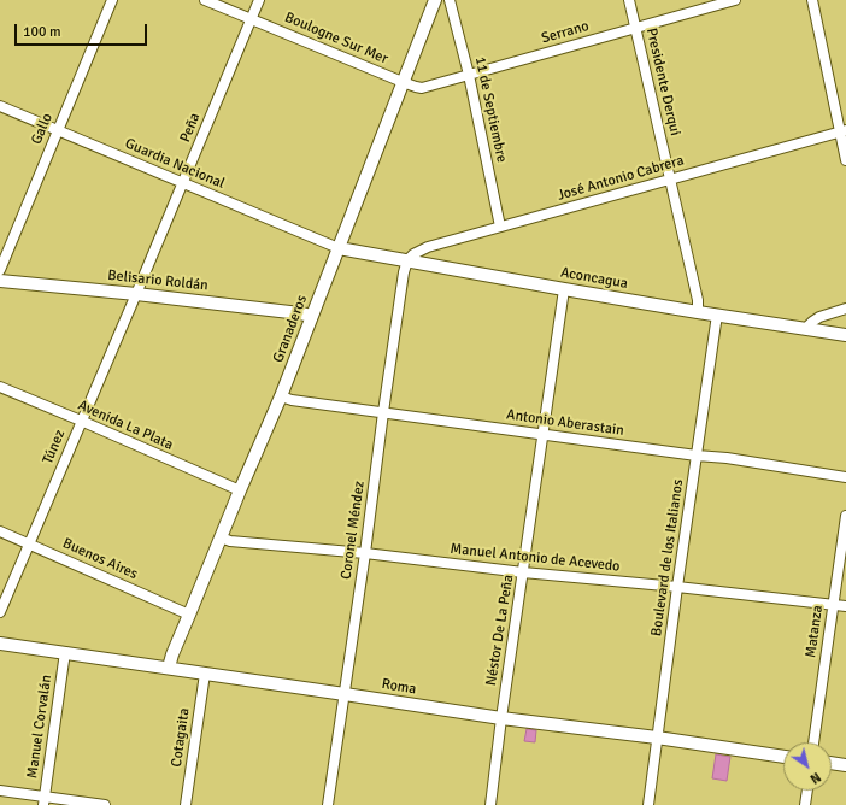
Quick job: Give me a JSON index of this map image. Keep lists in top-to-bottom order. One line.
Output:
{"streets":{"street":["Serrano","Boulogne Sur Mer","Presidente Derqui","11 de Septiembre","Peña","Gallo","Guardia Nacional","José Antonio Cabrera","Aconcagua","Belisario Roldán","Granaderos","Antonio Aberastain","Avenida La Plata","Túnez","Coronel Méndez","Manuel Antonio de Acevedo","Boulevard de los Italianos","Buenos Aires","Néstor De La Peña","Matanza","Roma","Manuel Corvalán","Cotagaita"]},"crossings":[["Serrano","Boulogne Sur Mer"],["Serrano","Presidente Derqui"],["Serrano","11 de Septiembre"],["Serrano","Granaderos"],["Boulogne Sur Mer","Peña"],["Boulogne Sur Mer","Granaderos"],["Presidente Derqui","José Antonio Cabrera"],["Presidente Derqui","Aconcagua"],["11 de Septiembre","José Antonio Cabrera"],["Peña","Guardia Nacional"],["Peña","Belisario Roldán"],["Peña","Túnez"],["Gallo","Guardia Nacional"],["Guardia Nacional","Aconcagua"],["Guardia Nacional","Granaderos"],["José Antonio Cabrera","Aconcagua"],["José Antonio Cabrera","Coronel Méndez"],["Aconcagua","Granaderos"],["Aconcagua","Coronel Méndez"],["Aconcagua","Boulevard de los Italianos"],["Aconcagua","Néstor De La Peña"],["Belisario Roldán","Granaderos"],["Belisario Roldán","Túnez"],["Granaderos","Antonio Aberastain"],["Granaderos","Avenida La Plata"],["Granaderos","Manuel Antonio de Acevedo"],["Granaderos","Buenos Aires"],["Granaderos","Roma"],["Antonio Aberastain","Coronel Méndez"],["Antonio Aberastain","Boulevard de los Italianos"],["Antonio Aberastain","Néstor De La Peña"],["Avenida La Plata","Túnez"],["Túnez","Buenos Aires"],["Coronel Méndez","Manuel Antonio de Acevedo"],["Coronel Méndez","Roma"],["Manuel Antonio de Acevedo","Boulevard de los Italianos"],["Manuel Antonio de Acevedo","Néstor De La Peña"],["Manuel Antonio de Acevedo","Matanza"],["Boulevard de los Italianos","Roma"],["Néstor De La Peña","Roma"],["Roma","Manuel Corvalán"],["Roma","Cotagaita"]],"scale_bar":"100 m","north":"bottom right"}
